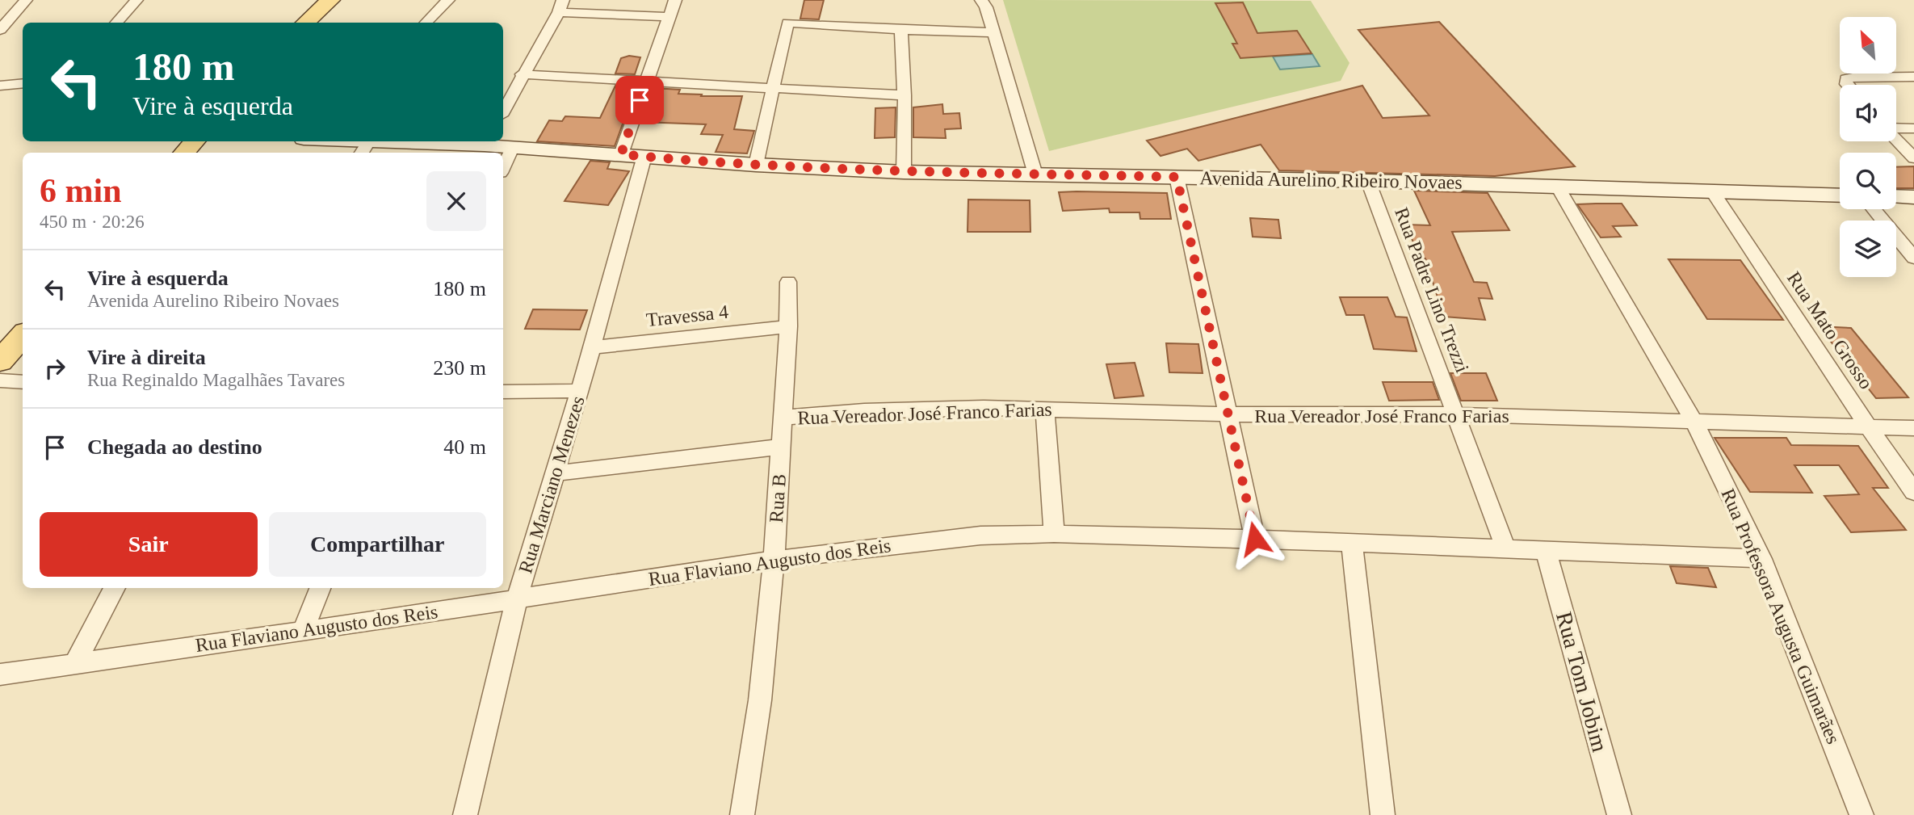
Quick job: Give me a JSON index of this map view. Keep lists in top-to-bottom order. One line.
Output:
{"streets":{"street":["Avenida Aurelino Ribeiro Novaes","Rua Padre Lino Trezzi","Travessa 4","Rua Mato Grosso","Rua Vereador José Franco Farias","Rua Marciano Menezes","Rua B","Rua Flaviano Augusto dos Reis","Rua Professora Augusta Guimarães","Rua Tom Jobim"]},"crossings":[["Avenida Aurelino Ribeiro Novaes","Rua Padre Lino Trezzi"],["Avenida Aurelino Ribeiro Novaes","Rua Mato Grosso"],["Avenida Aurelino Ribeiro Novaes","Rua Marciano Menezes"],["Avenida Aurelino Ribeiro Novaes","Rua Professora Augusta Guimarães"],["Rua Padre Lino Trezzi","Rua Vereador José Franco Farias"],["Rua Padre Lino Trezzi","Rua Flaviano Augusto dos Reis"],["Travessa 4","Rua Marciano Menezes"],["Travessa 4","Rua B"],["Rua Mato Grosso","Rua Vereador José Franco Farias"],["Rua Vereador José Franco Farias","Rua B"],["Rua Vereador José Franco Farias","Rua Professora Augusta Guimarães"],["Rua Marciano Menezes","Rua Flaviano Augusto dos Reis"],["Rua B","Rua Flaviano Augusto dos Reis"],["Rua Flaviano Augusto dos Reis","Rua Professora Augusta Guimarães"],["Rua Flaviano Augusto dos Reis","Rua Tom Jobim"]],"north":"top left","page":{"turn":["180 m","Vire à esquerda"],"heading":["6 min","450 m · 20:26"],"list":[{"name":"Vire à esquerda","note":"Avenida Aurelino Ribeiro Novaes","value":"180 m"},{"name":"Vire à direita","note":"Rua Reginaldo Magalhães Tavares","value":"230 m"},{"name":"Chegada ao destino","value":"40 m"}],"buttons":["Sair","Compartilhar"]}}
